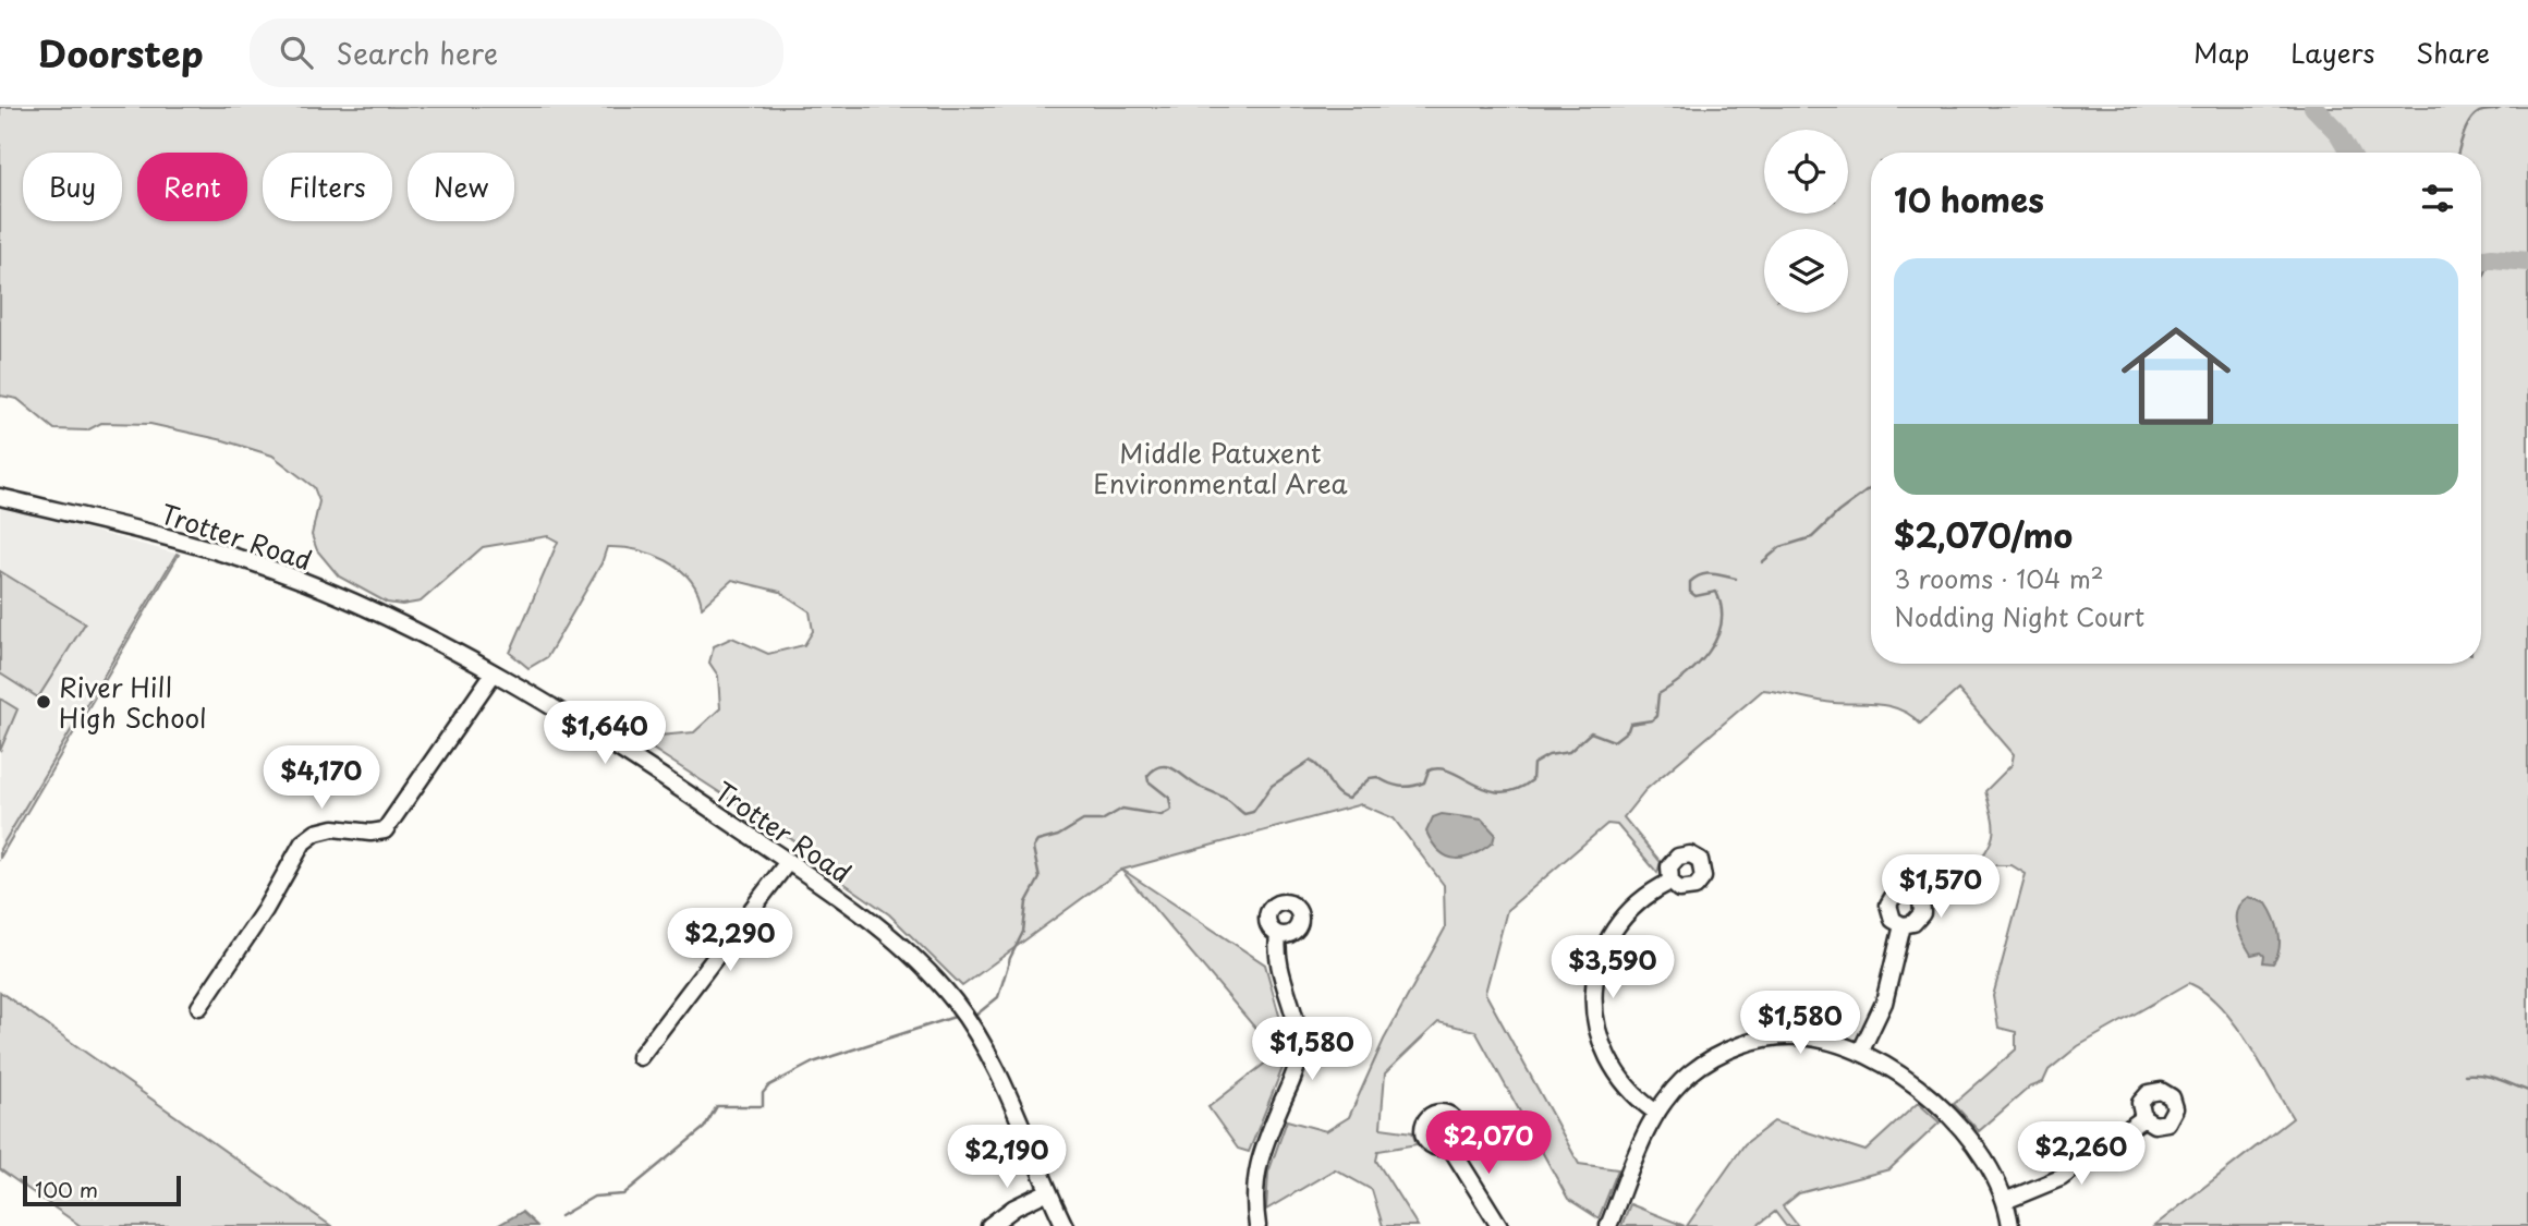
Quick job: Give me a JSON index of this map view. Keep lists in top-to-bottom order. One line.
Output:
{"streets":{"street":["Trotter Road"]},"parks":["Middle Patuxent Environmental Area"],"places":["River Hill High School"],"scale_bar":"100 m","page":{"header":"Doorstep","search":"Search here","nav":["Map","Layers","Share"],"chip":["Buy","Rent","Filters","New"],"heading":"10 homes","list":[{"name":"$2,070/mo","note":"3 rooms · 104 m² · Nodding Night Court"}],"price":["$1,640","$4,170","$1,570","$2,290","$3,590","$1,580","$1,580","$2,070","$2,260","$2,190"],"scale":"100 m"}}
